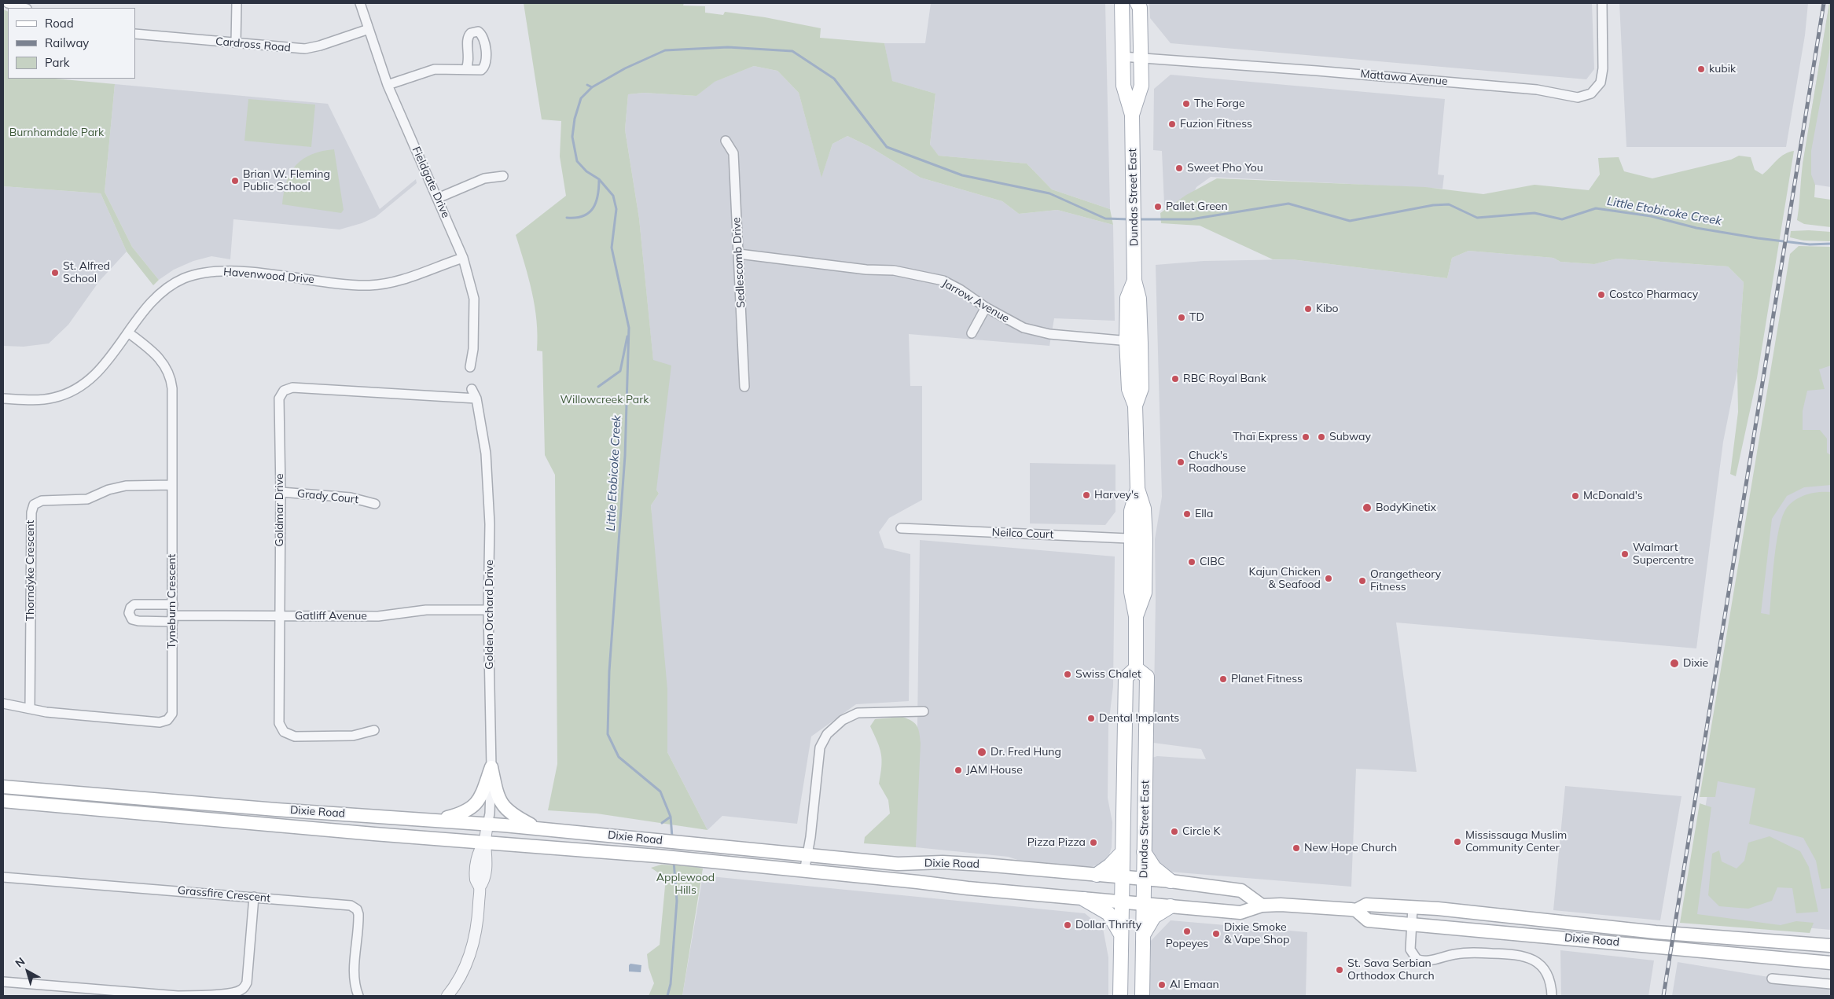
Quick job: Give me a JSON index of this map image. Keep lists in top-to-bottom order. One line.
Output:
{"streets":{"main road":["Dundas Street East","Dixie Road"],"street":["Cardross Road","Mattawa Avenue","Fieldgate Drive","Sedlescomb Drive","Havenwood Drive","Jarrow Avenue","Grady Court","Goldmar Drive","Neilco Court","Thorndyke Crescent","Tyneburn Crescent","Golden Orchard Drive","Gatliff Avenue","Grassfire Crescent"]},"crossings":[["Cardross Road","Fieldgate Drive"],["Mattawa Avenue","Dundas Street East"],["Fieldgate Drive","Havenwood Drive"],["Dundas Street East","Jarrow Avenue"],["Dundas Street East","Neilco Court"],["Dundas Street East","Dixie Road"],["Sedlescomb Drive","Jarrow Avenue"],["Havenwood Drive","Tyneburn Crescent"],["Grady Court","Goldmar Drive"],["Goldmar Drive","Golden Orchard Drive"],["Goldmar Drive","Gatliff Avenue"],["Thorndyke Crescent","Tyneburn Crescent"],["Tyneburn Crescent","Gatliff Avenue"],["Golden Orchard Drive","Gatliff Avenue"],["Golden Orchard Drive","Dixie Road"]],"water":["Little Etobicoke Creek"],"parks":["Burnhamdale Park","Willowcreek Park","Applewood Hills"],"places":["kubik","The Forge","Fuzion Fitness","Sweet Pho You","Brian W. Fleming Public School","Pallet Green","St. Alfred School","Costco Pharmacy","Kibo","TD","RBC Royal Bank","Thaï Express","Subway","Chuck's Roadhouse","Harvey's","McDonald's","BodyKinetix","Ella","Walmart Supercentre","CIBC","Kajun Chicken & Seafood","Orangetheory Fitness","Dixie","Swiss Chalet","Planet Fitness","Dental !mplants","Dr. Fred Hung","JAM House","Circle K","Mississauga Muslim Community Center","Pizza Pizza","New Hope Church","Dollar Thrifty","Popeyes","Dixie Smoke & Vape Shop","St. Sava Serbian Orthodox Church","Al Emaan"],"legend":["Road","Railway","Park"],"north":"top left"}
